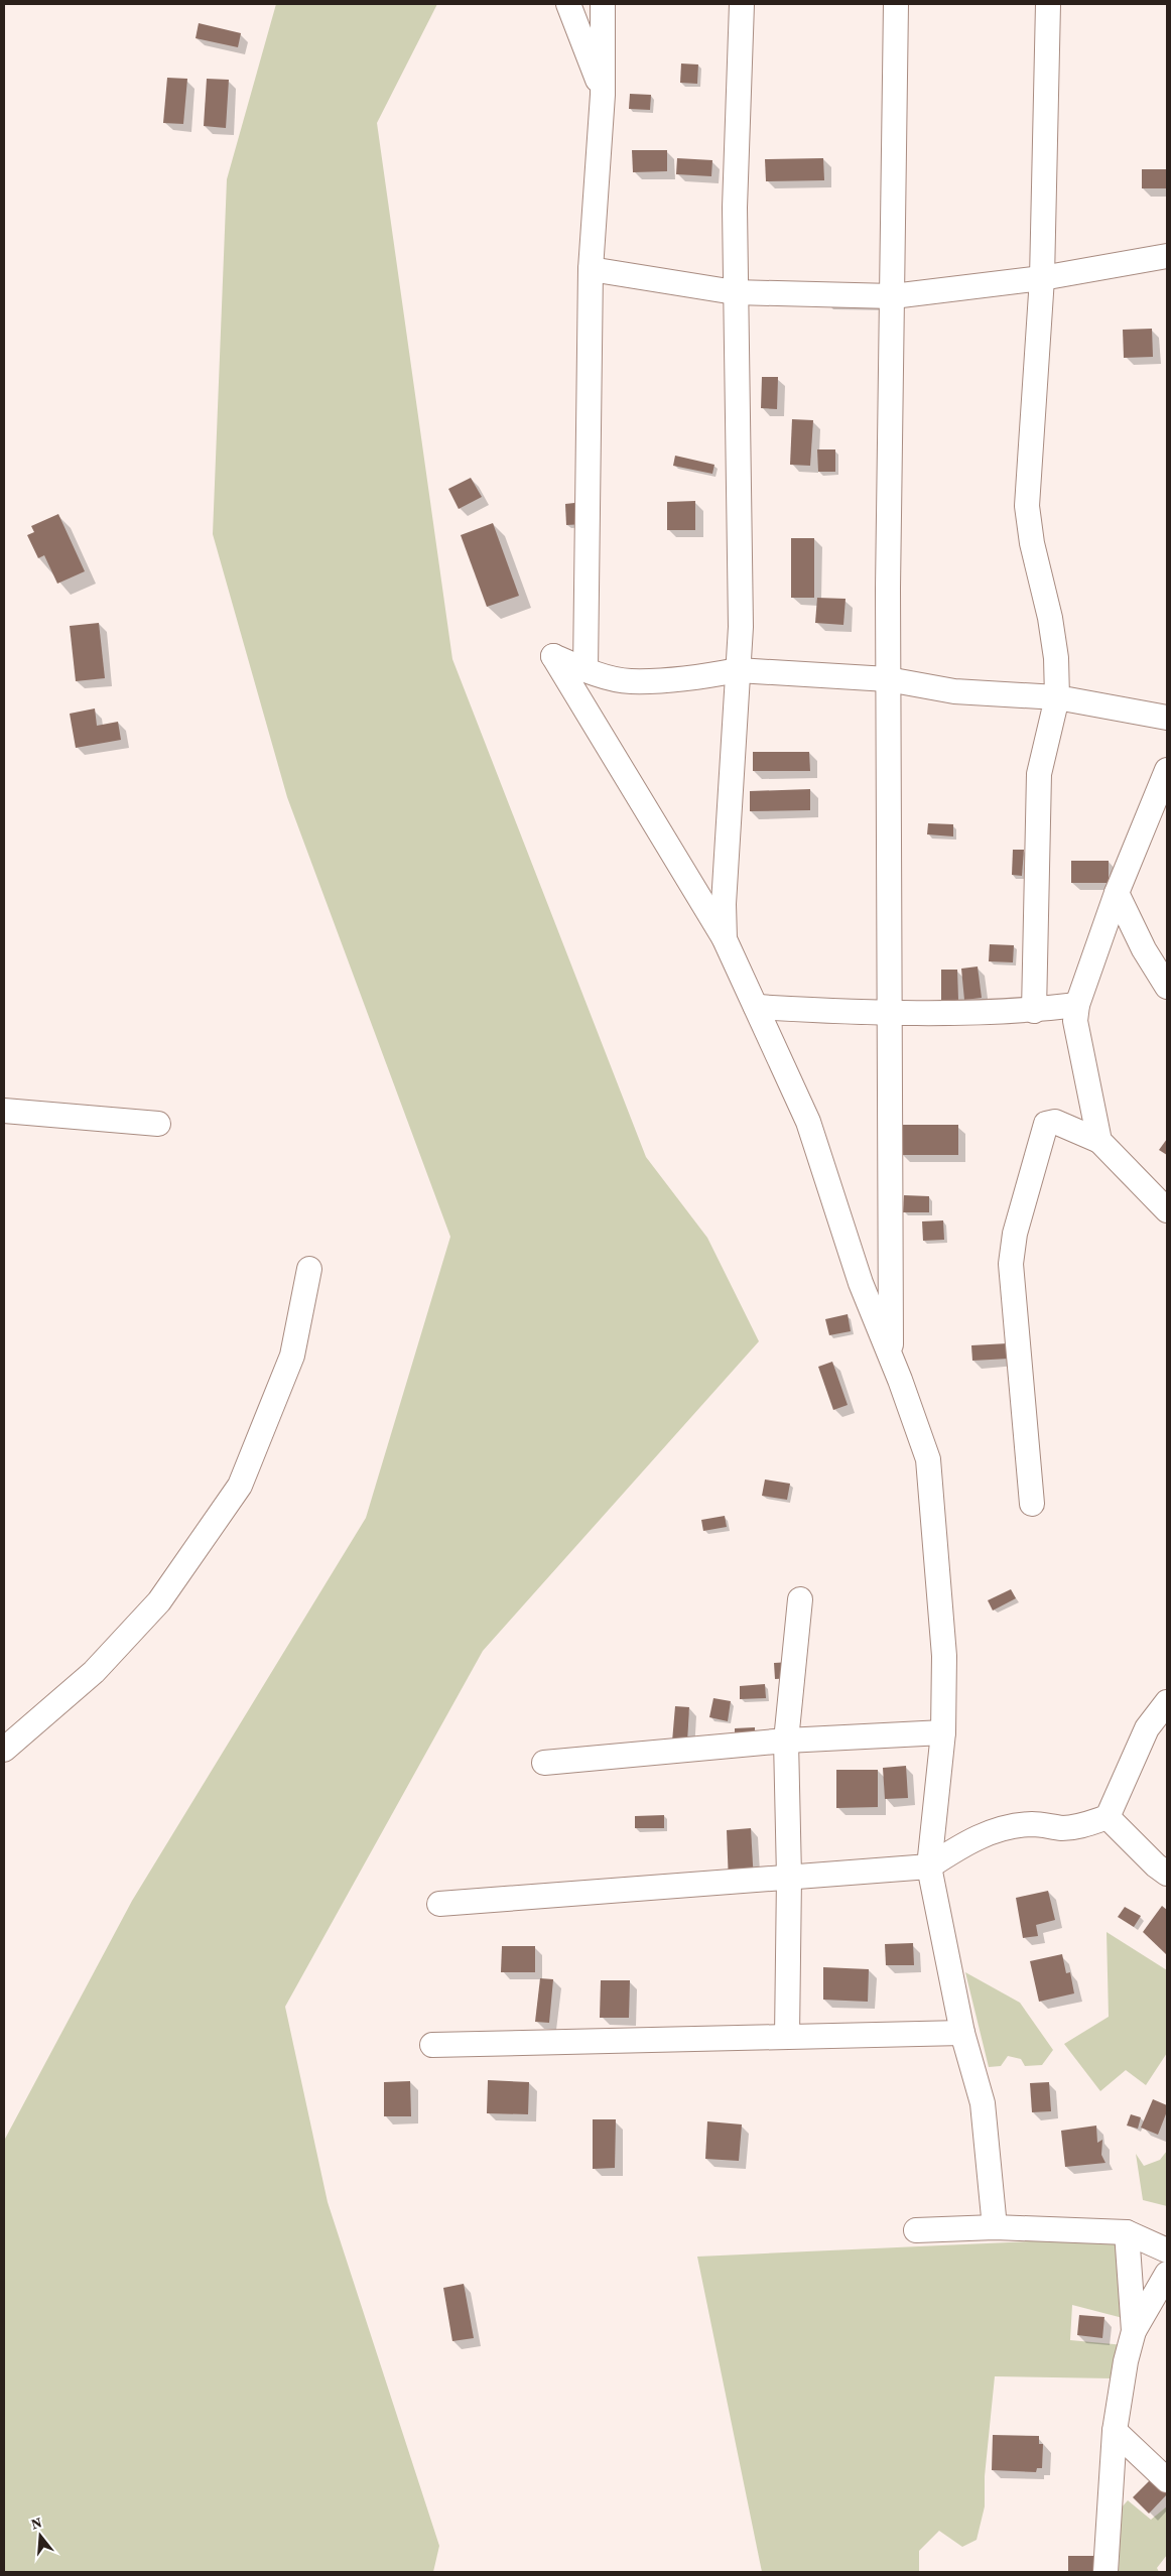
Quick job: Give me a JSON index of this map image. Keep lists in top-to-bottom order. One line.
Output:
{"north":"top"}
